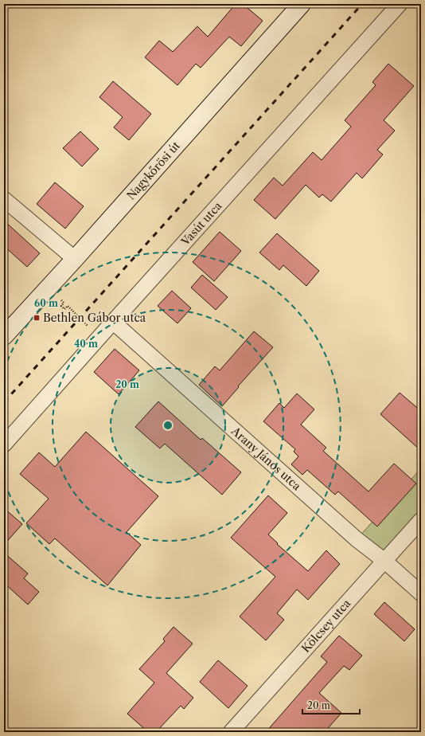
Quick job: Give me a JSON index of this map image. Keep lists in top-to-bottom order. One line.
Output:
{"streets":{"main road":["Nagykőrösi út"],"street":["Vasút utca","Arany János utca","Kölcsey utca"]},"crossings":[["Vasút utca","Arany János utca"],["Arany János utca","Kölcsey utca"]],"places":{"transit":["Bethlen Gábor utca"]},"scale_bar":"20 m","rings":["60 m","40 m","20 m"]}
